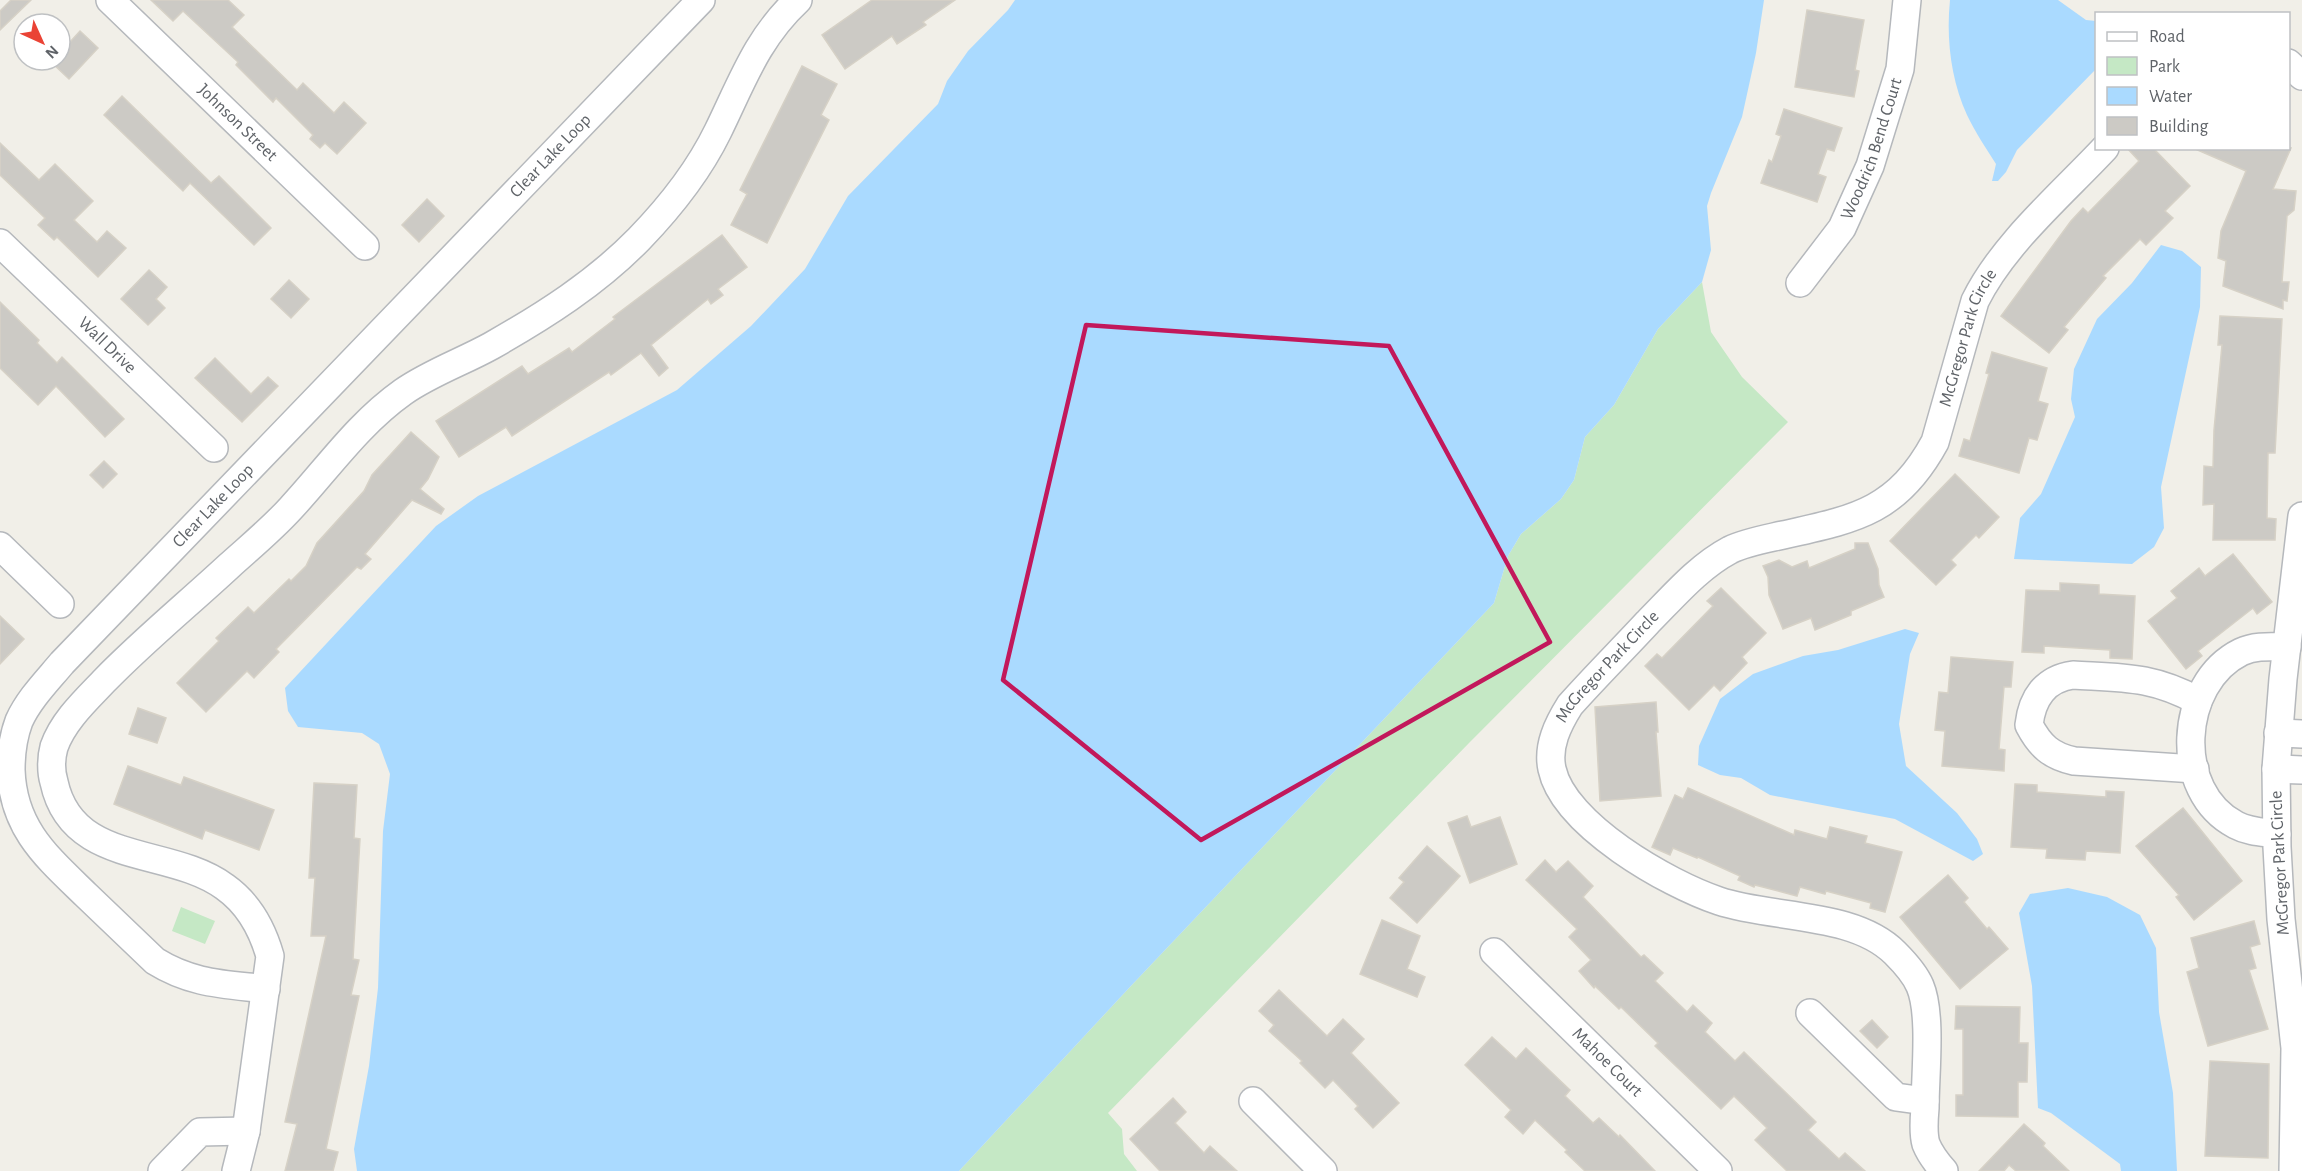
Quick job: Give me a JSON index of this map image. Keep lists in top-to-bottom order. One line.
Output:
{"streets":{"street":["Johnson Street","Woodrich Bend Court","Clear Lake Loop","McGregor Park Circle","Wall Drive","Mahoe Court"]},"legend":["Road","Park","Water","Building"],"north":"bottom right"}
